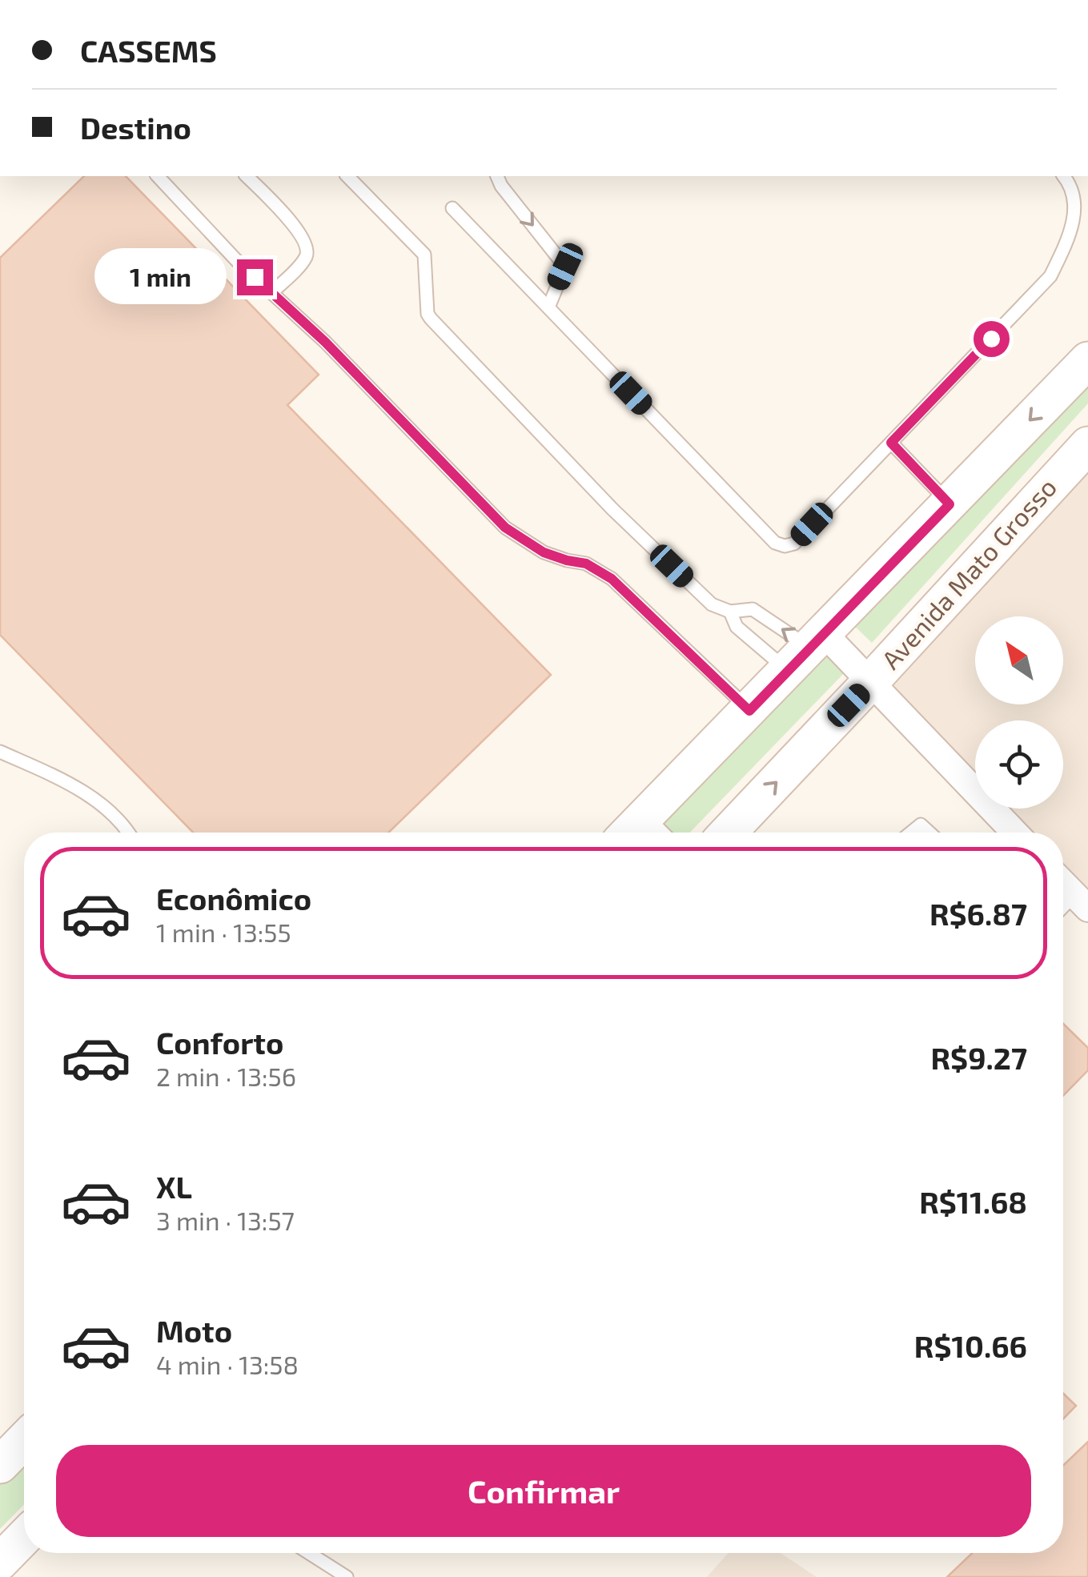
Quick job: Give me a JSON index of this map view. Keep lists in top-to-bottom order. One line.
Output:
{"streets":{"main road":["Avenida Mato Grosso"]},"north":"top left","page":{"banner":["CASSEMS","Destino"],"bubble":"1 min","list":[{"name":"Econômico","note":"1 min · 13:55","value":"R$6.87"},{"name":"Conforto","note":"2 min · 13:56","value":"R$9.27"},{"name":"XL","note":"3 min · 13:57","value":"R$11.68"},{"name":"Moto","note":"4 min · 13:58","value":"R$10.66"}],"buttons":"Confirmar"}}
